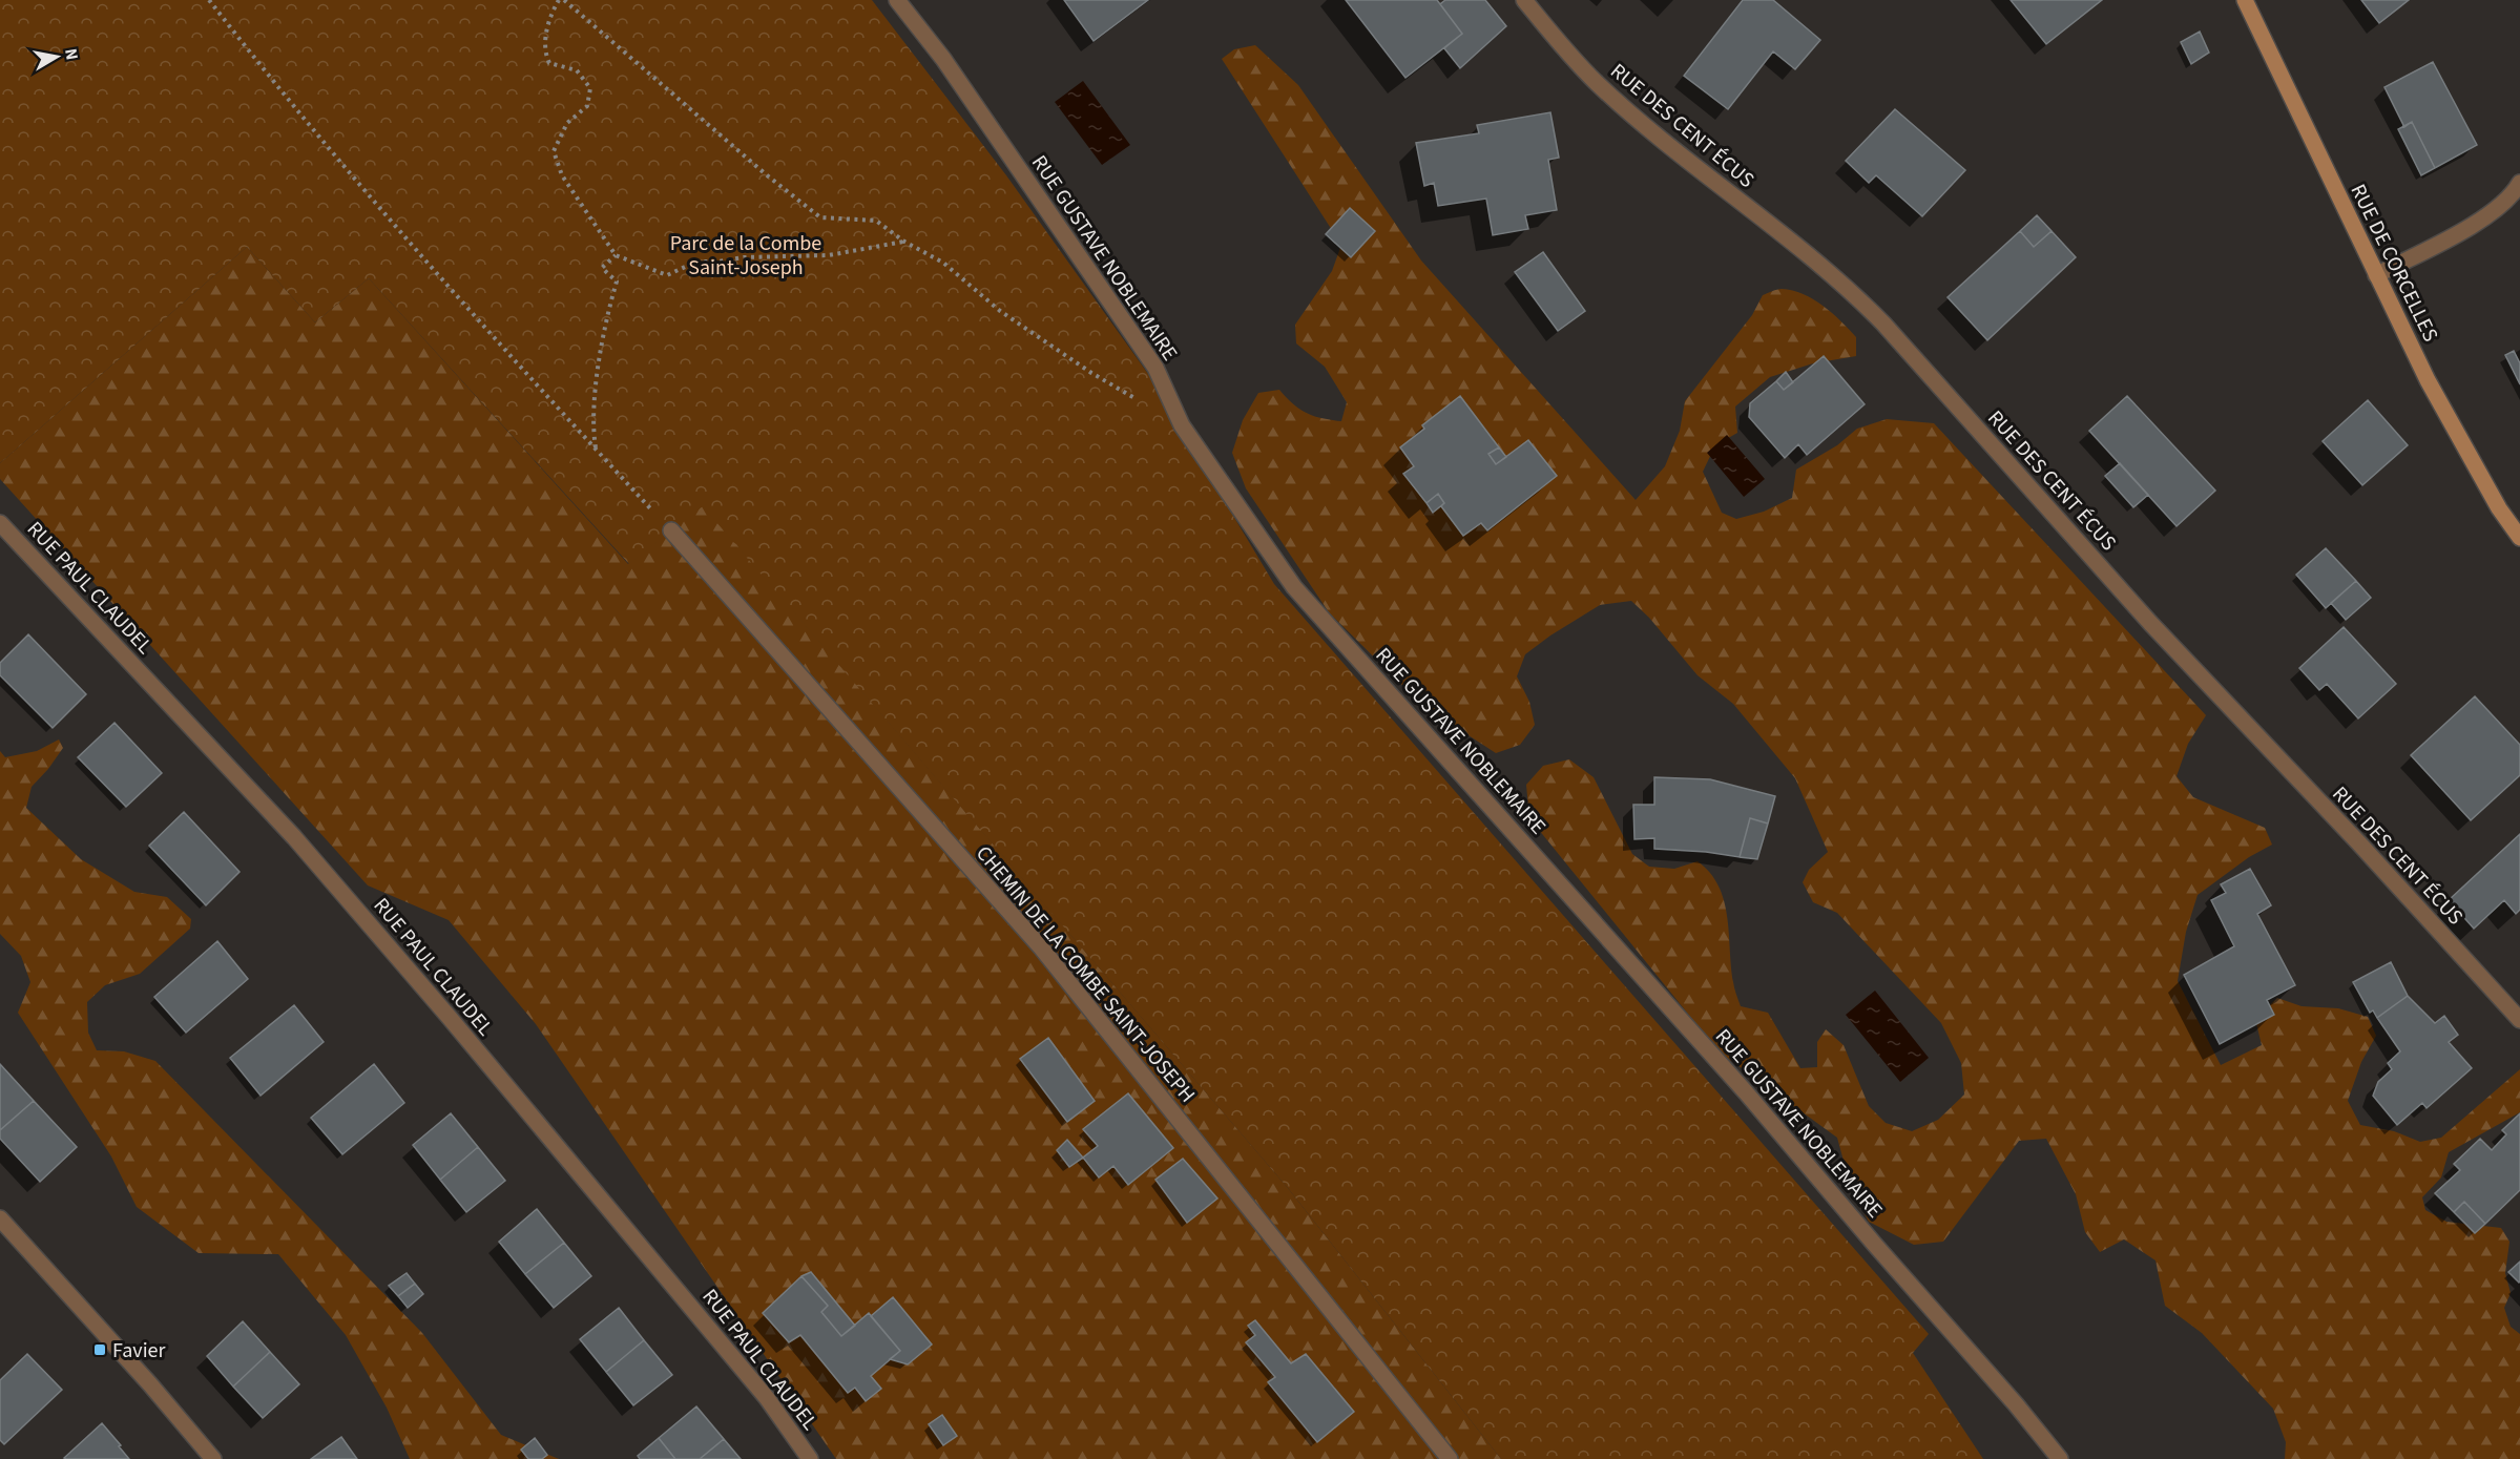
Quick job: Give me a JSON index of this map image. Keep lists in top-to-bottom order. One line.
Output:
{"streets":{"main road":["RUE DE CORCELLES"],"street":["RUE DES CENT ÉCUS","RUE GUSTAVE NOBLEMAIRE","RUE PAUL CLAUDEL","CHEMIN DE LA COMBE SAINT-JOSEPH"]},"parks":["Parc de la Combe Saint-Joseph"],"places":{"transit":["Favier"]},"north":"right"}
